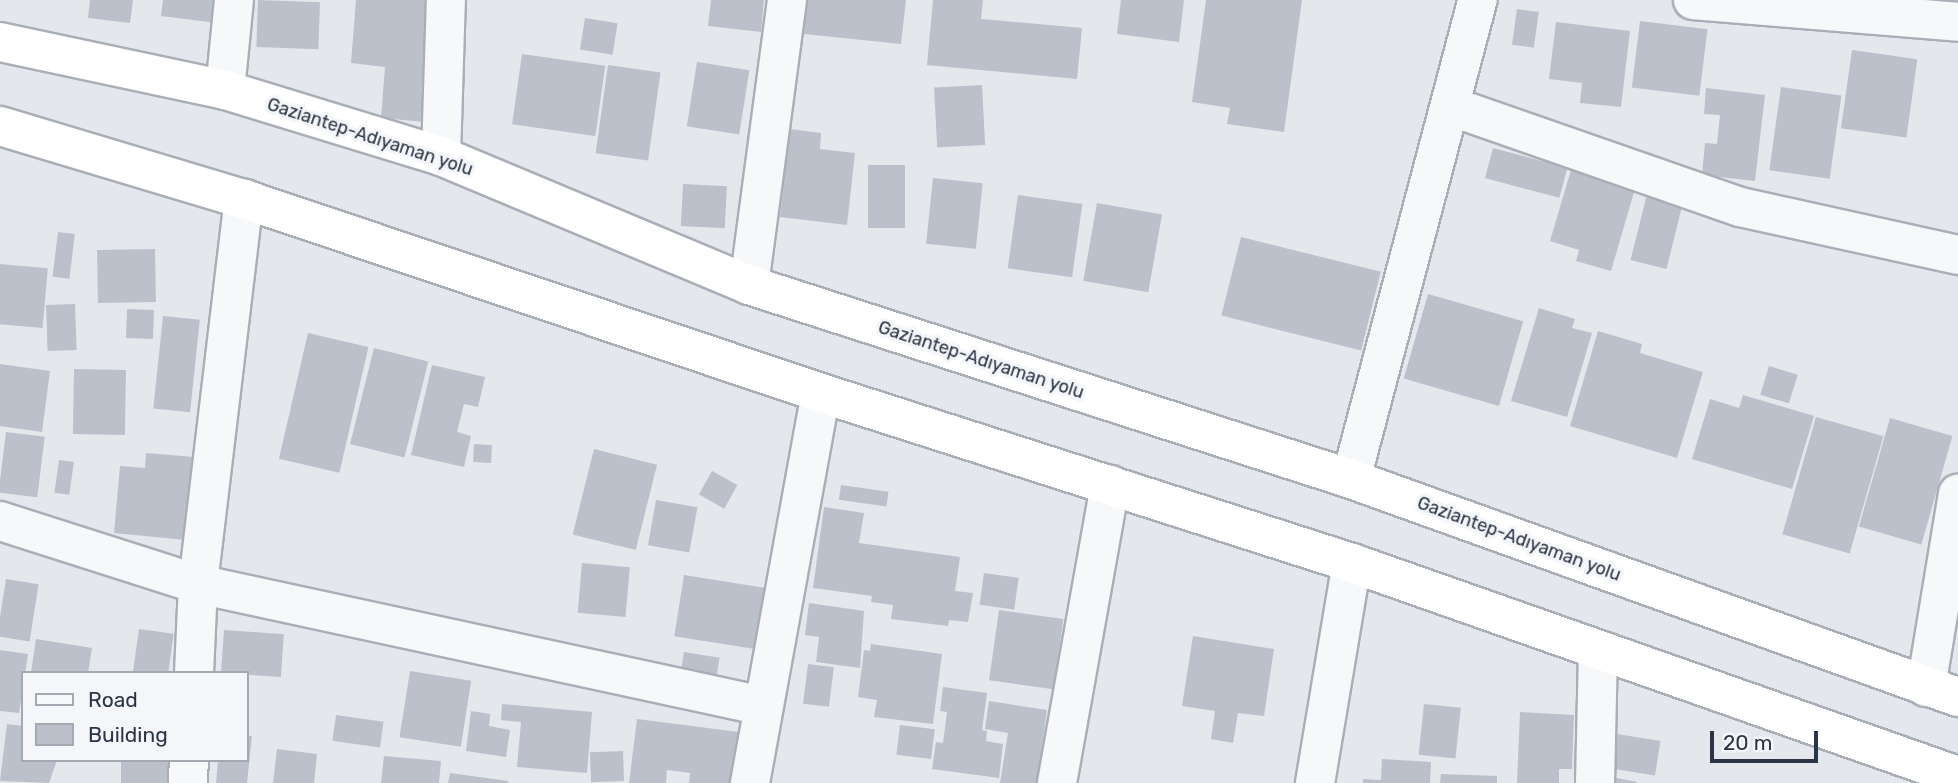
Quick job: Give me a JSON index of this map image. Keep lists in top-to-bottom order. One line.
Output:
{"streets":{"highway":["Gaziantep-Adıyaman yolu"]},"legend":["Road","Building"],"scale_bar":"20 m"}
